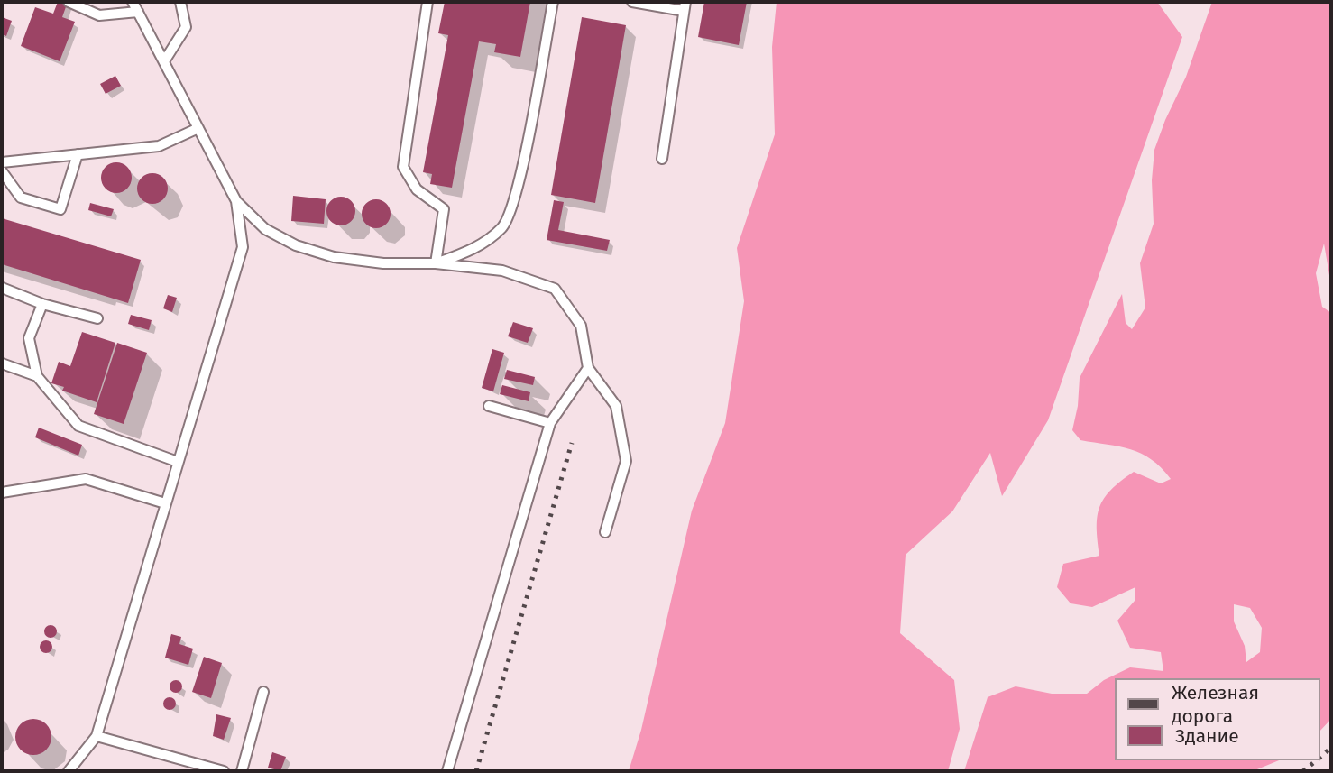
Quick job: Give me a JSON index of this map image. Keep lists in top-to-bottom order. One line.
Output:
{"legend":["Железная дорога","Здание"]}
